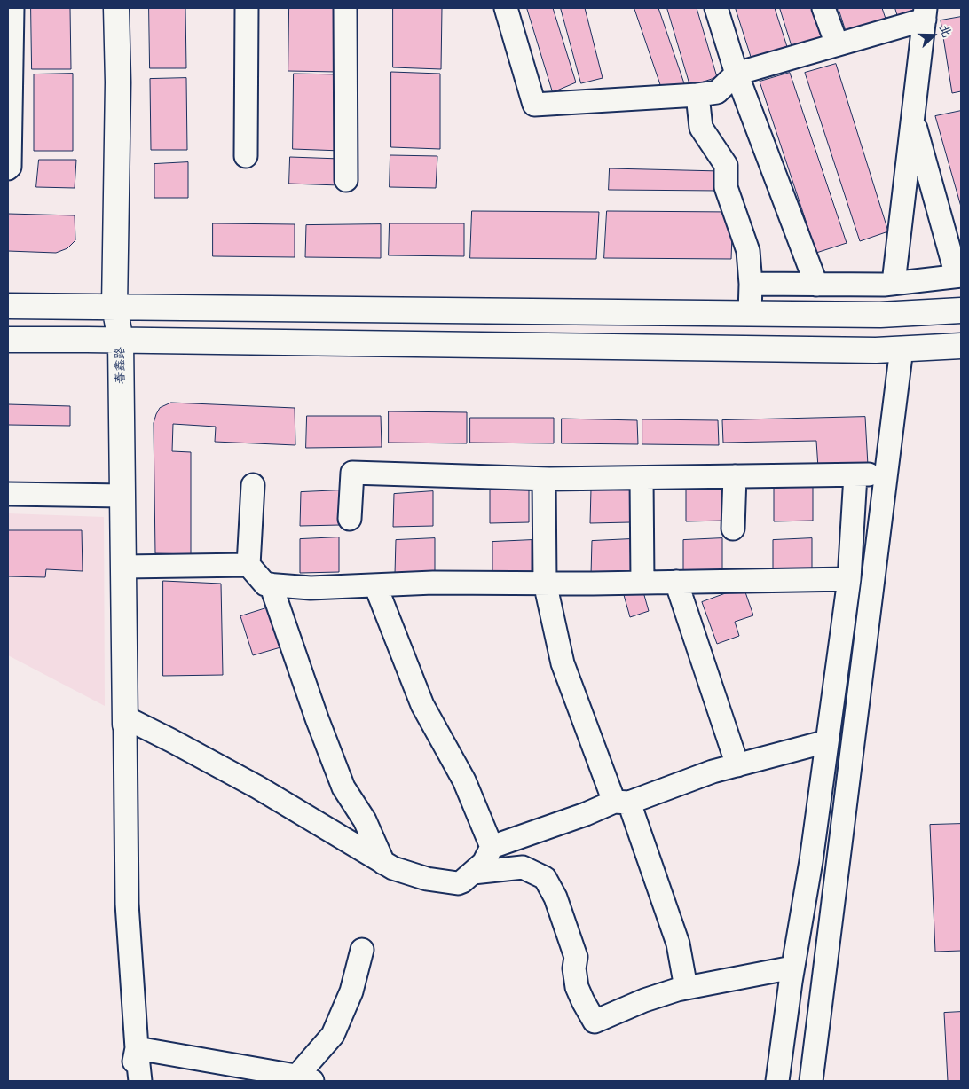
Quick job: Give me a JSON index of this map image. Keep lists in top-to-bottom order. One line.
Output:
{"streets":{"main road":["春鑫路"]},"north":"right"}
